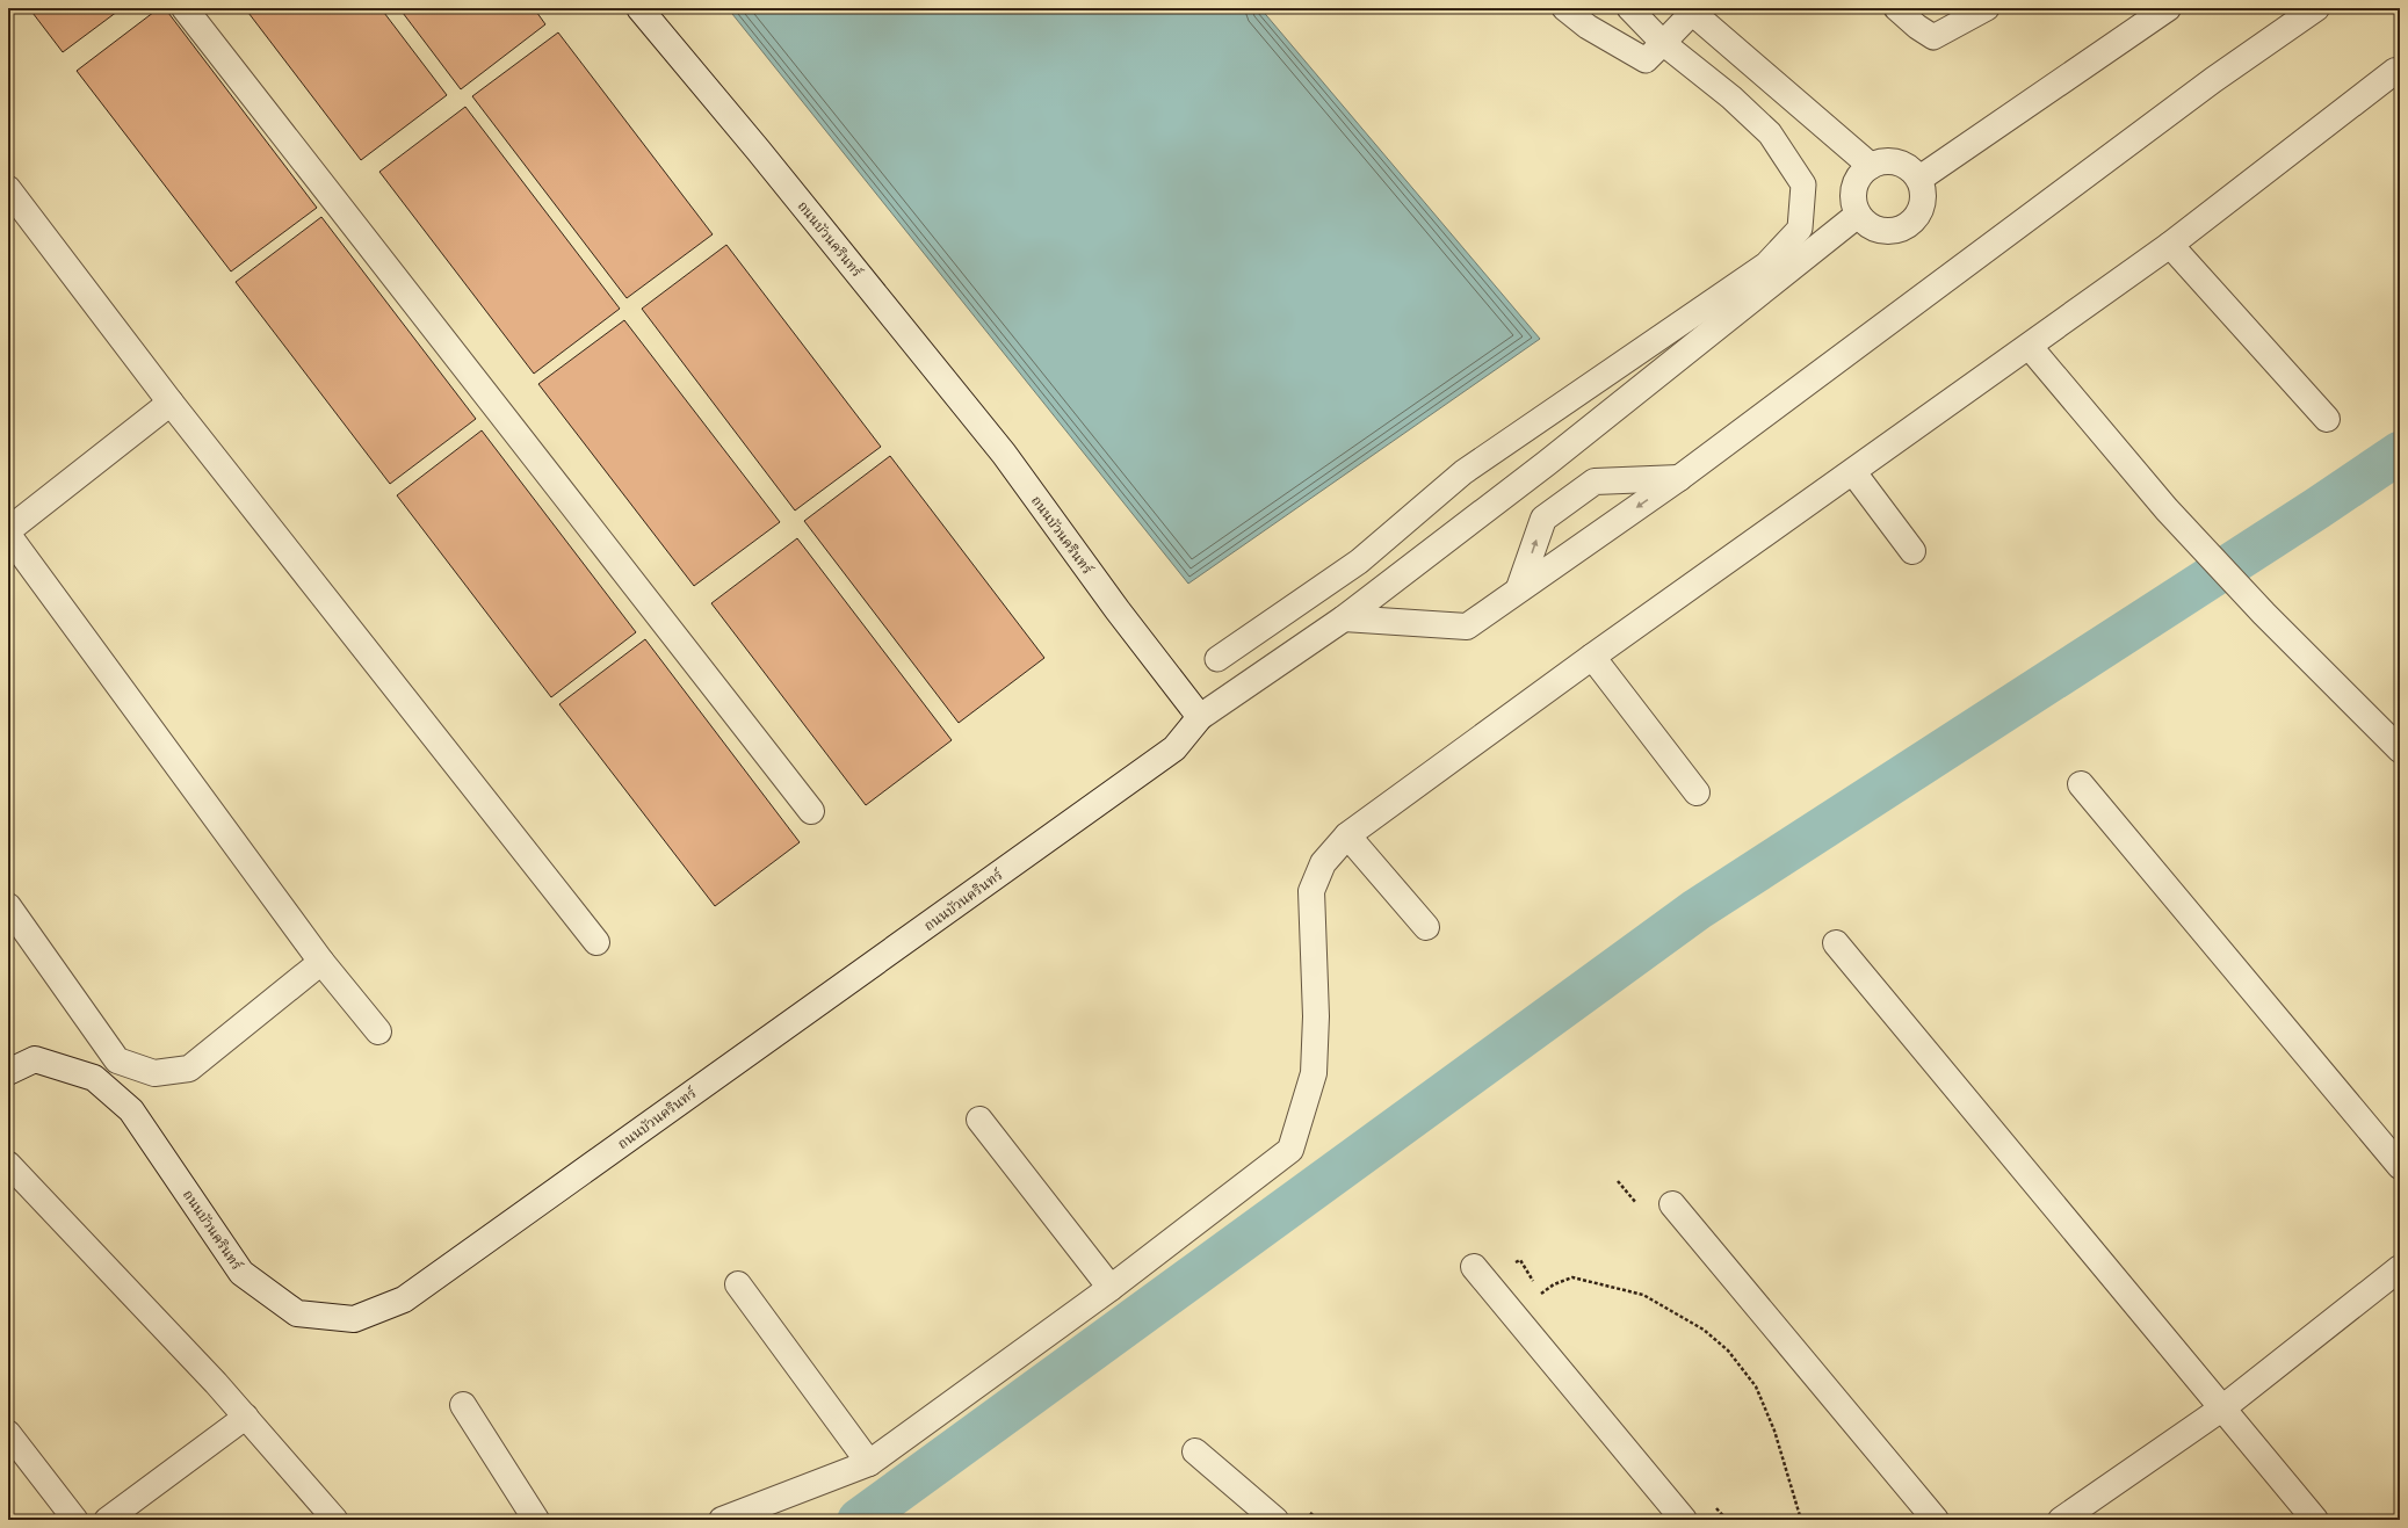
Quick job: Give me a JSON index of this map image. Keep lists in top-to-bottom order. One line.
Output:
{"streets":{"street":["ถนนบัวนครินทร์"]}}
